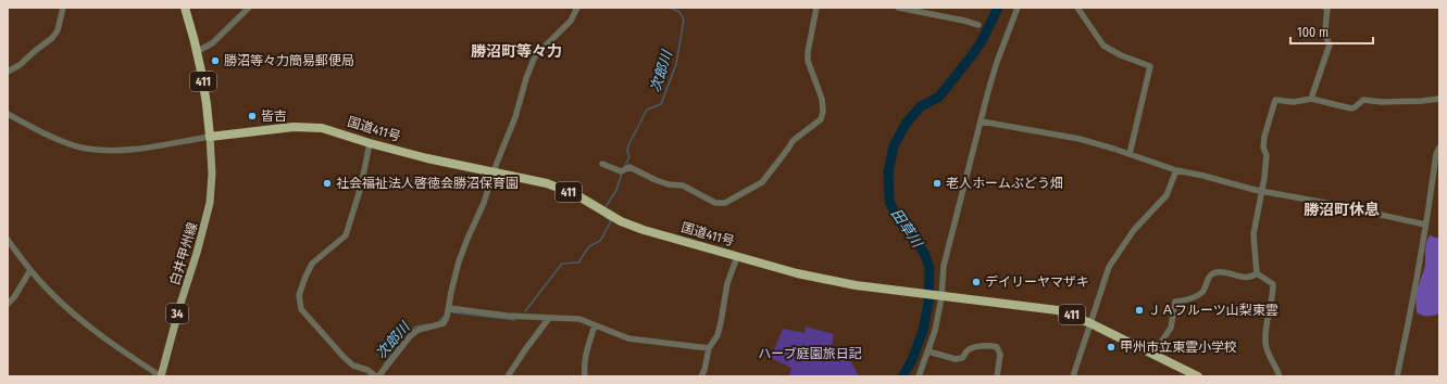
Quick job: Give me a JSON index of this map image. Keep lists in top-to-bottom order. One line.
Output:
{"streets":{"highway":["411","国道411号"],"main road":["白井甲州線","34"]},"crossings":[["411","国道411号"],["411","白井甲州線"],["国道411号","白井甲州線"]],"districts":["勝沼町等々力","勝沼町休息"],"water":["次郎川","田草川"],"parks":["ハーブ庭園旅日記"],"places":["勝沼等々力簡易郵便局","皆吉","社会福祉法人啓徳会勝沼保育園","老人ホームぶどう畑","デイリーヤマザキ","ＪＡフルーツ山梨東雲","甲州市立東雲小学校"],"scale_bar":"100 m"}
